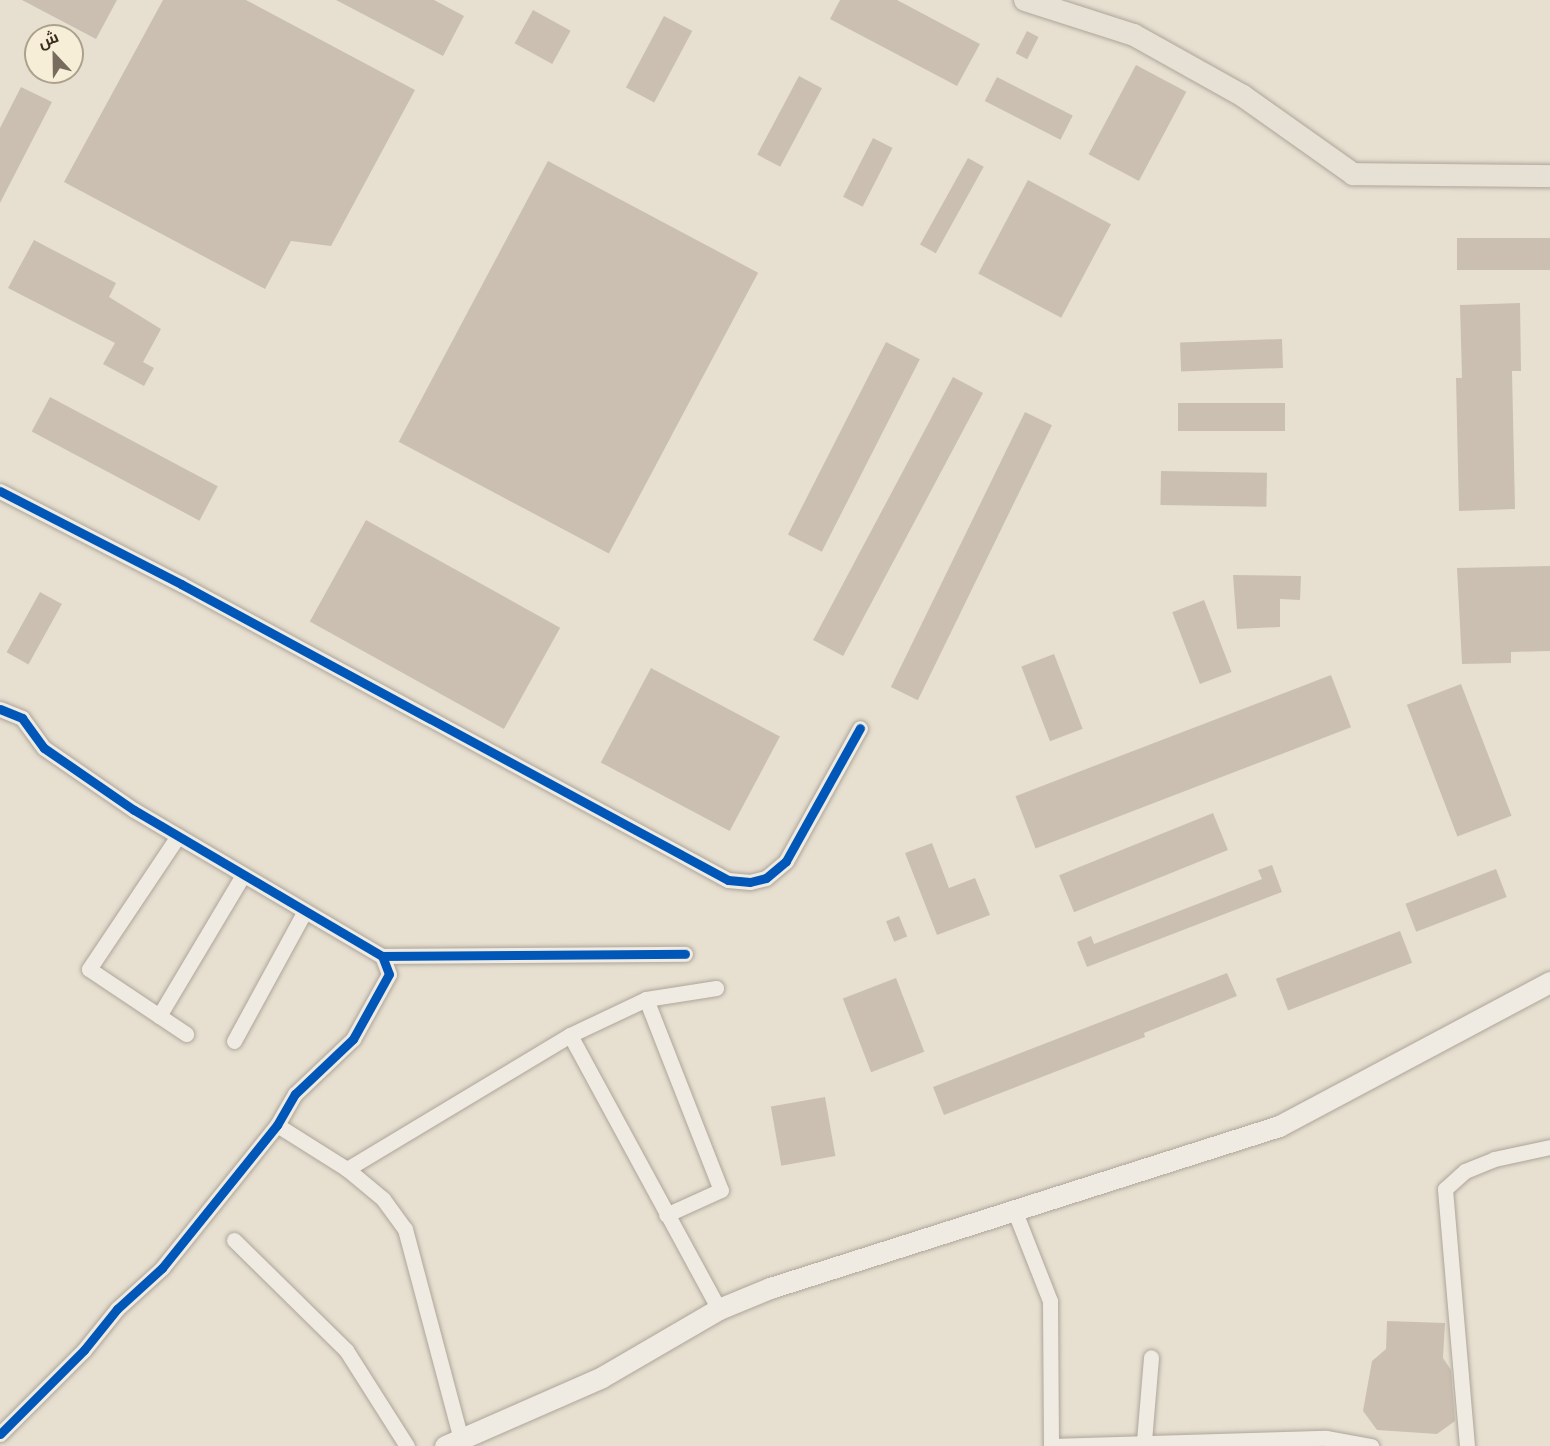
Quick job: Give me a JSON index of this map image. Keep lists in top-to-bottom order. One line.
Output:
{"north":"top"}
